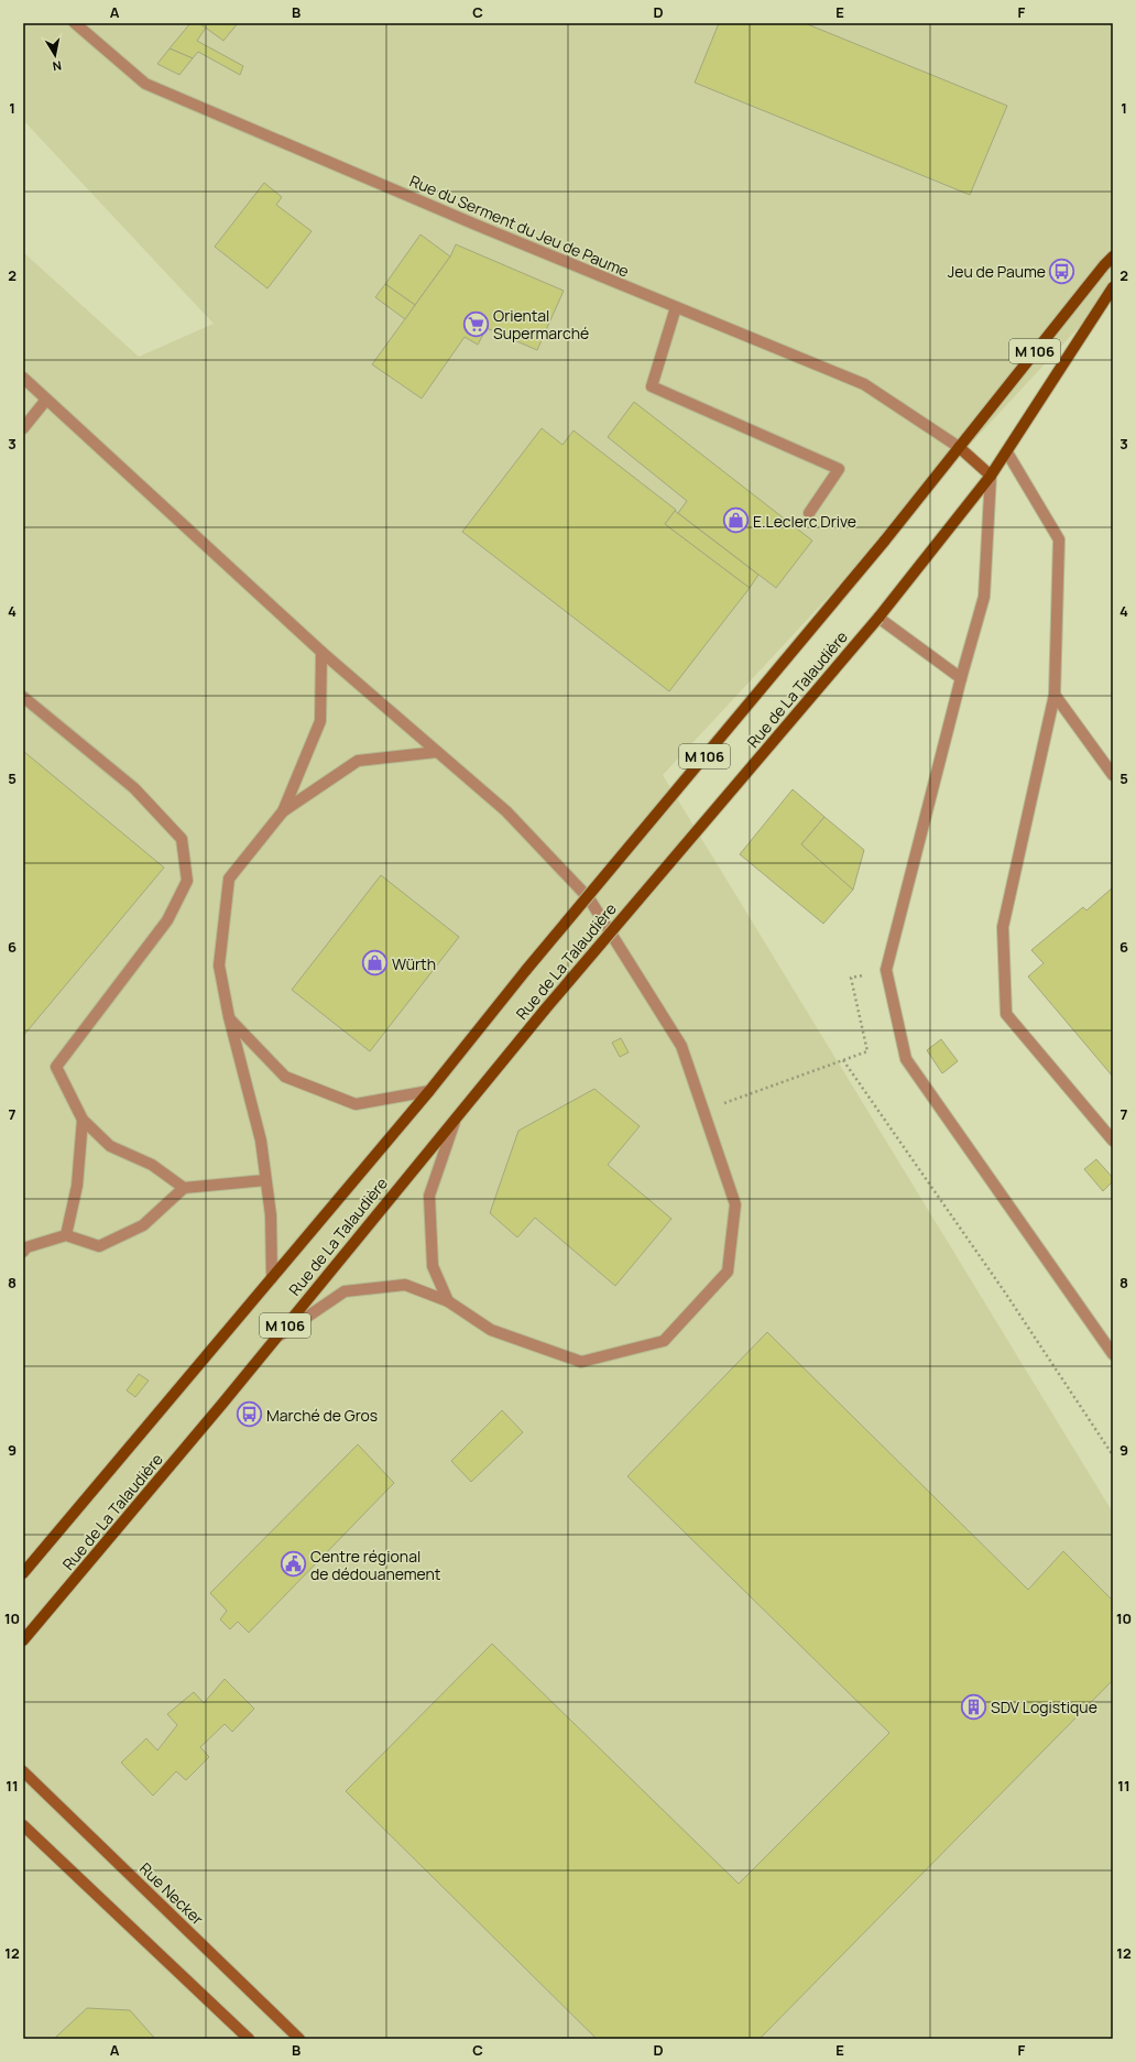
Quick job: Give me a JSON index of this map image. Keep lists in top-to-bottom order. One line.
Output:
{"streets":{"main road":["M 106","Rue de La Talaudière","Rue Necker"],"street":["Rue du Serment du Jeu de Paume"]},"crossings":[["Rue du Serment du Jeu de Paume","Rue de La Talaudière"]],"places":{"bus stop":["Jeu de Paume","Marché de Gros"],"supermarket":["Oriental Supermarché"],"shop":["E.Leclerc Drive","Würth"],"public building":["Centre régional de dédouanement"],"building":["SDV Logistique"]},"north":"bottom","grid":{"columns":["A","B","C","D","E","F"],"rows":["1","2","3","4","5","6","7","8","9","10","11","12"]}}
